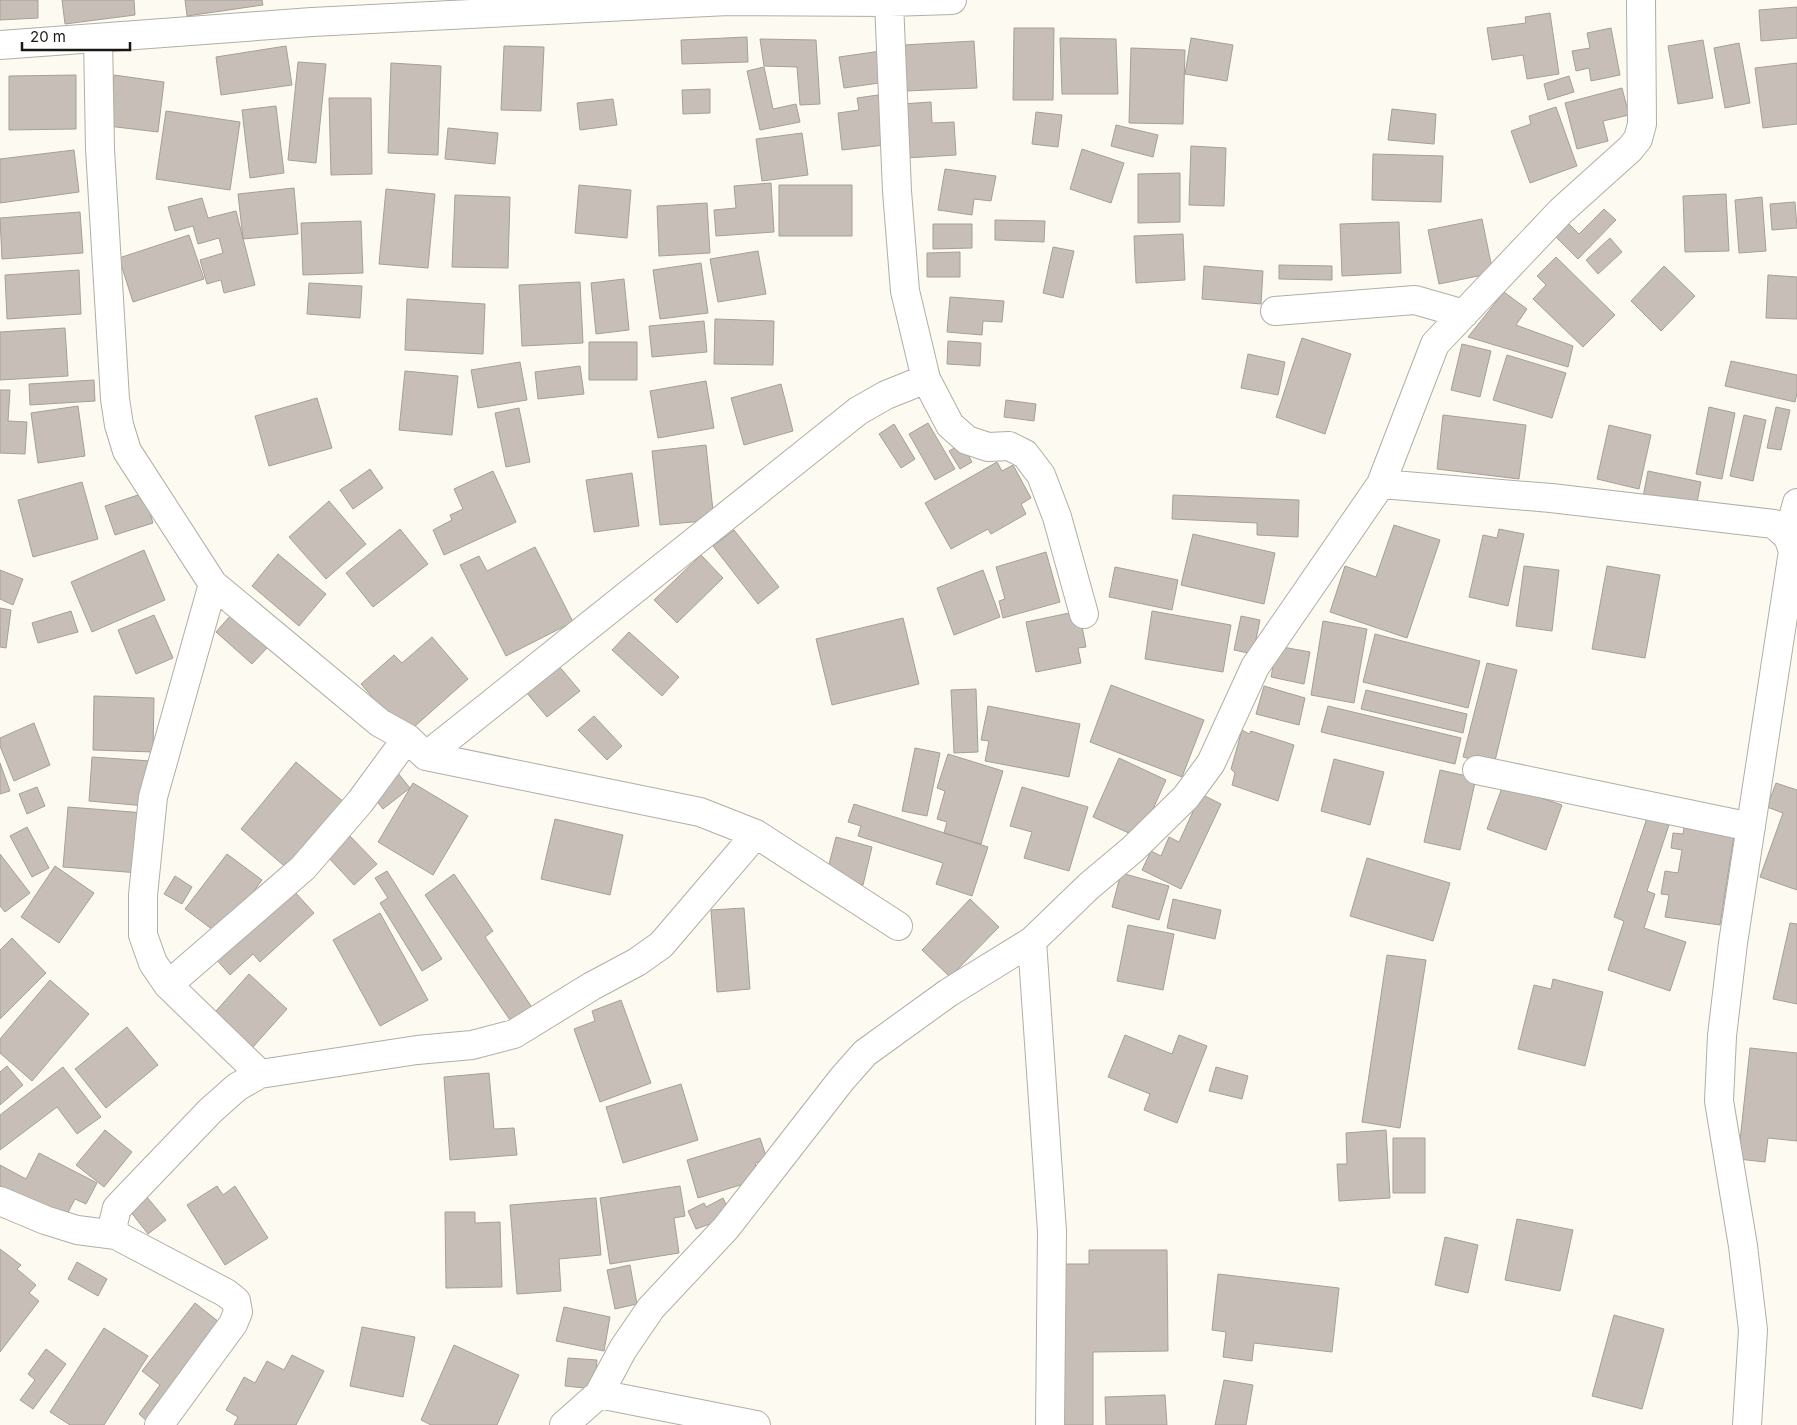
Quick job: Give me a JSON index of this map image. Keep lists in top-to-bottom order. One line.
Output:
{"scale_bar":"20 m"}
